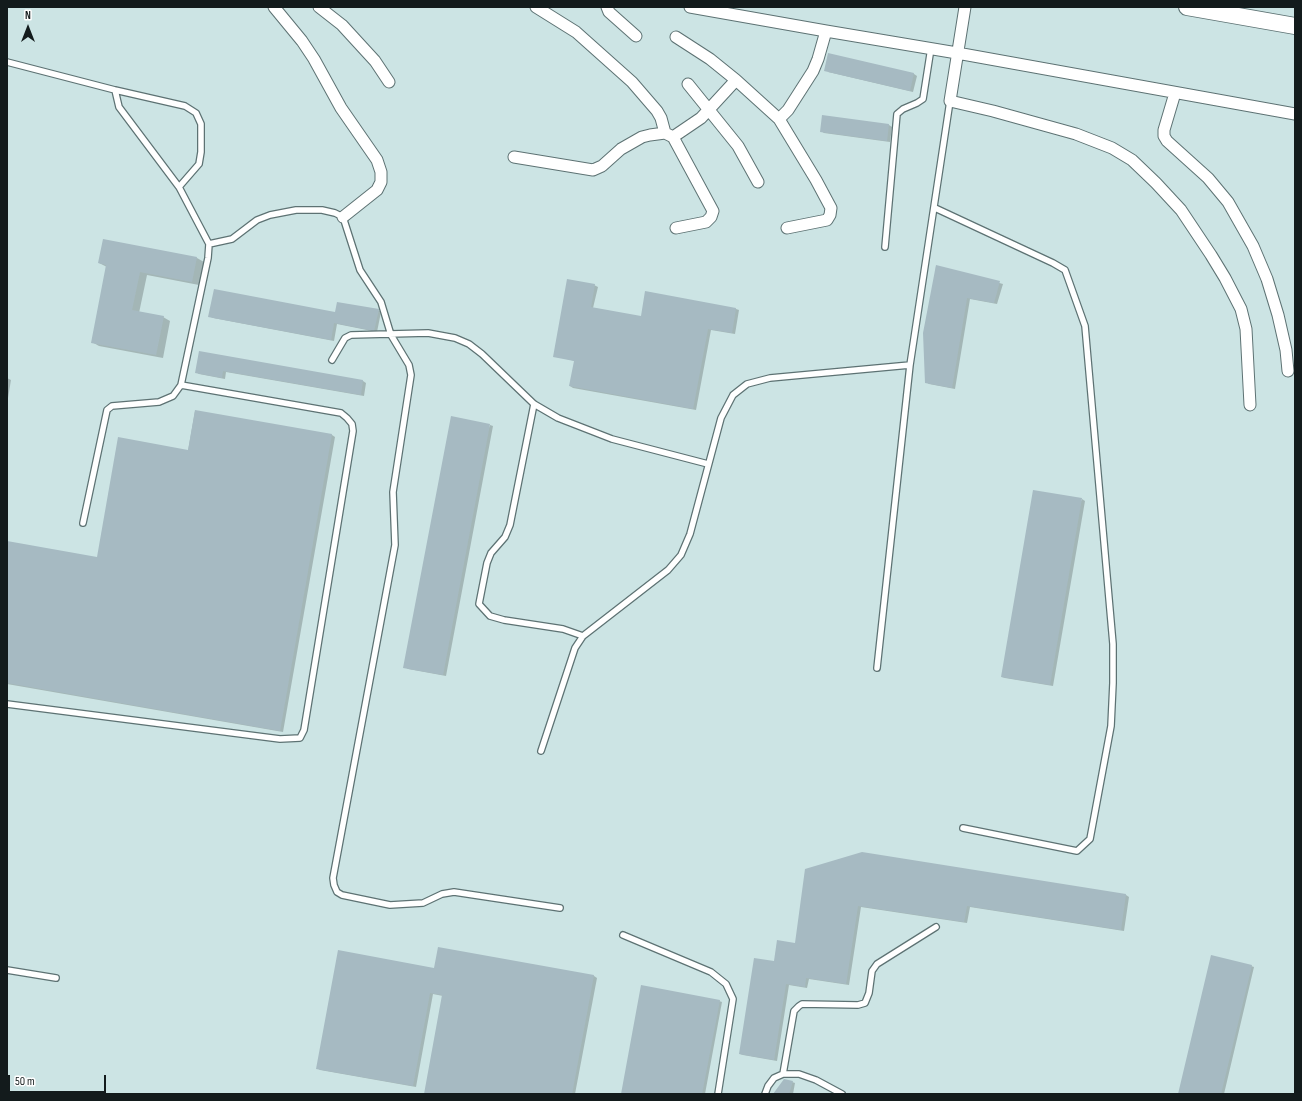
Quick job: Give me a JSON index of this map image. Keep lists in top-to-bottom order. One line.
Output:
{"scale_bar":"50 m","north":"top"}
